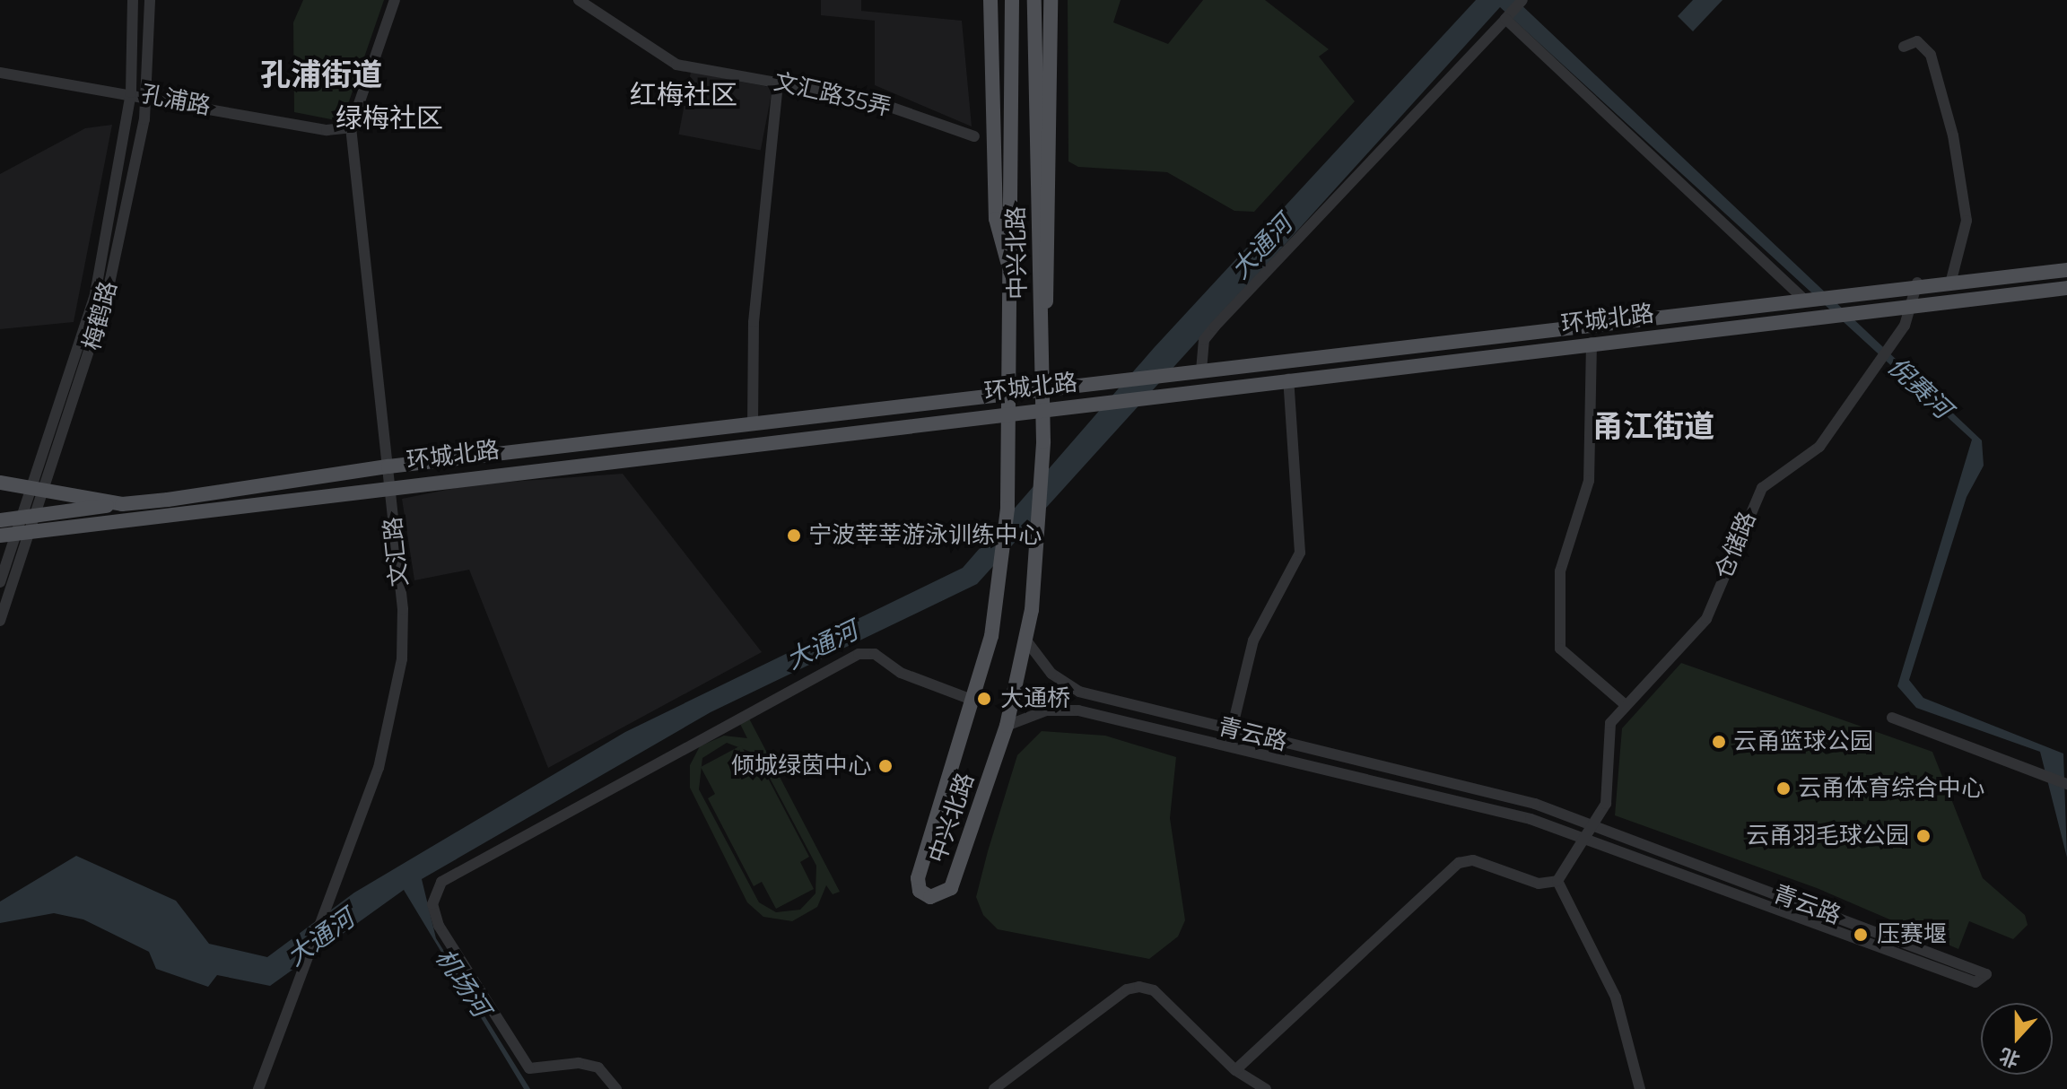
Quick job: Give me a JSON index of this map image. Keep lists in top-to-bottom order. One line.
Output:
{"streets":{"main road":["中兴北路","环城北路"],"street":["文汇路35弄","孔浦路","梅鹤路","仓储路","文汇路","青云路"]},"crossings":[["孔浦路","梅鹤路"],["孔浦路","文汇路"],["中兴北路","环城北路"],["中兴北路","青云路"],["梅鹤路","环城北路"],["环城北路","仓储路"],["环城北路","文汇路"],["仓储路","青云路"]],"districts":["孔浦街道","红梅社区","绿梅社区","甬江街道"],"water":["大通河","倪赛河","机场河"],"places":["宁波莘莘游泳训练中心","大通桥","云甬篮球公园","倾城绿茵中心","云甬体育综合中心","云甬羽毛球公园","压赛堰"],"north":"bottom"}
